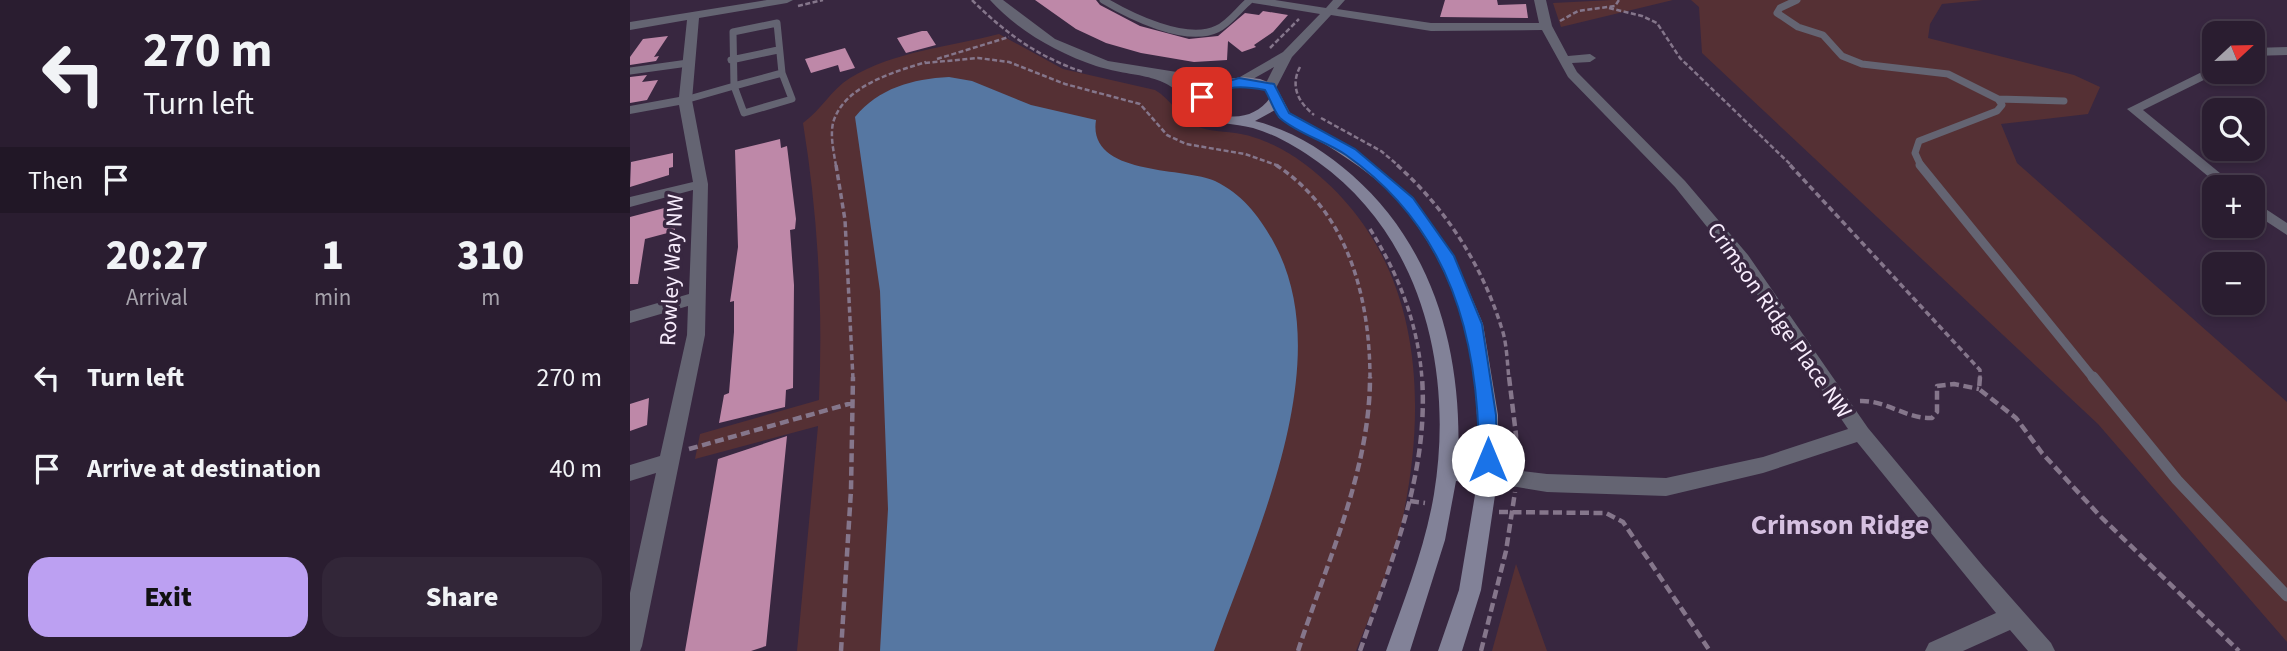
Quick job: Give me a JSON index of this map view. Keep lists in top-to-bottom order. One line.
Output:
{"streets":{"street":["Rowley Way NW","Crimson Ridge Place NW"]},"districts":["Crimson Ridge"],"north":"right","page":{"turn":["270 m","Turn left"],"map_buttons":["+","−"],"then":"Then","eta":["20:27","Arrival","1","min","310","m"],"list":[{"name":"Turn left","value":"270 m"},{"name":"Arrive at destination","value":"40 m"}],"buttons":["Exit","Share"]}}
